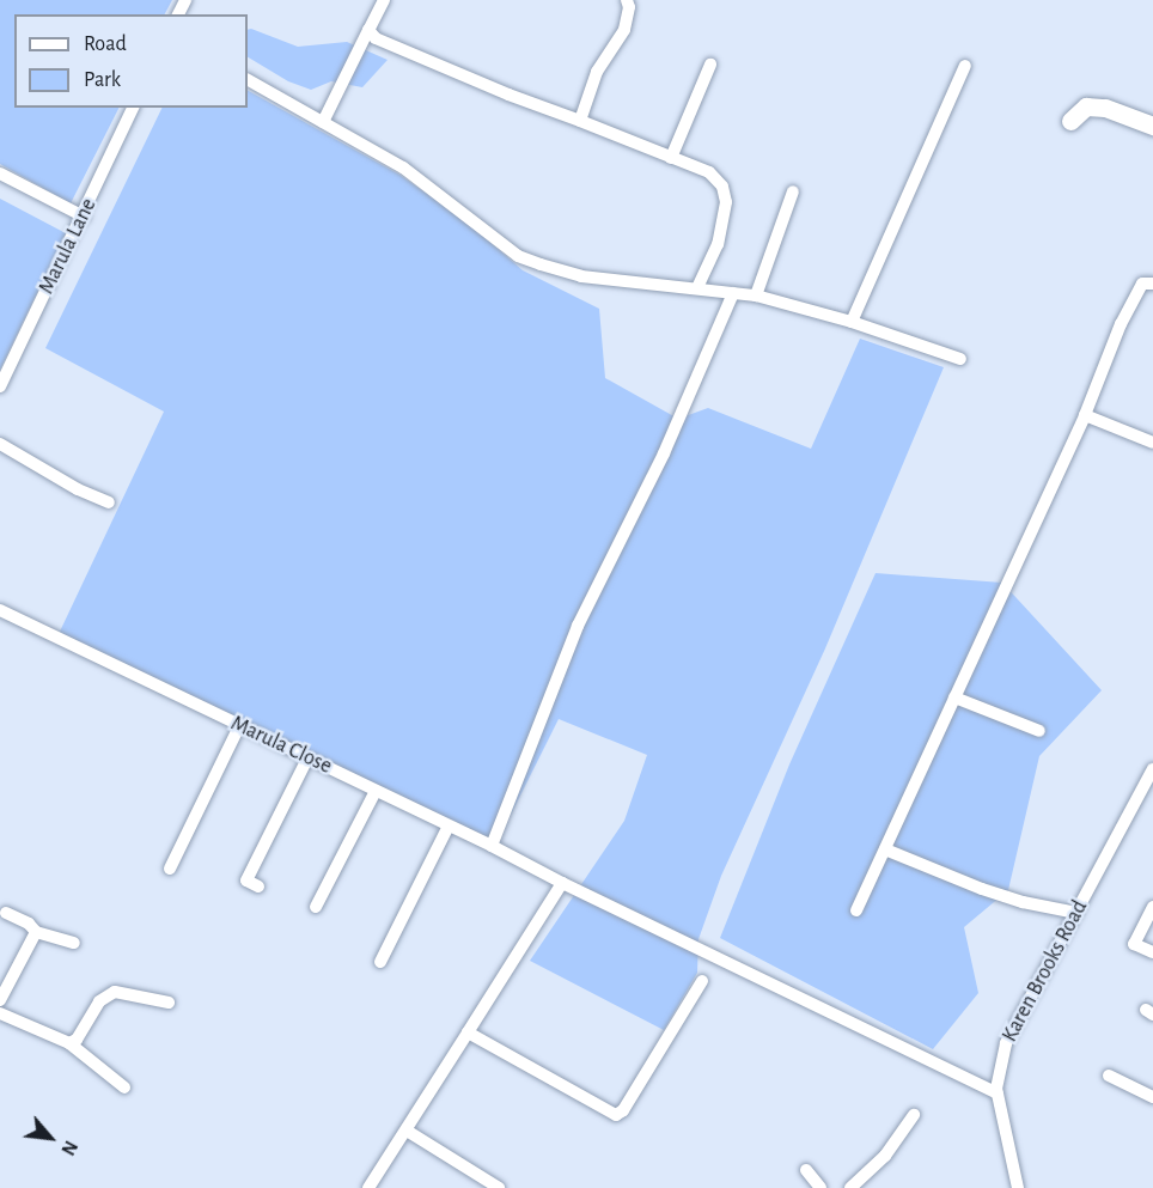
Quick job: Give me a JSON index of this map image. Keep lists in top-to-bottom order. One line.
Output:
{"streets":{"street":["Marula Lane","Marula Close","Karen Brooks Road"]},"crossings":[["Marula Close","Karen Brooks Road"]],"legend":["Road","Park"],"north":"bottom right"}
